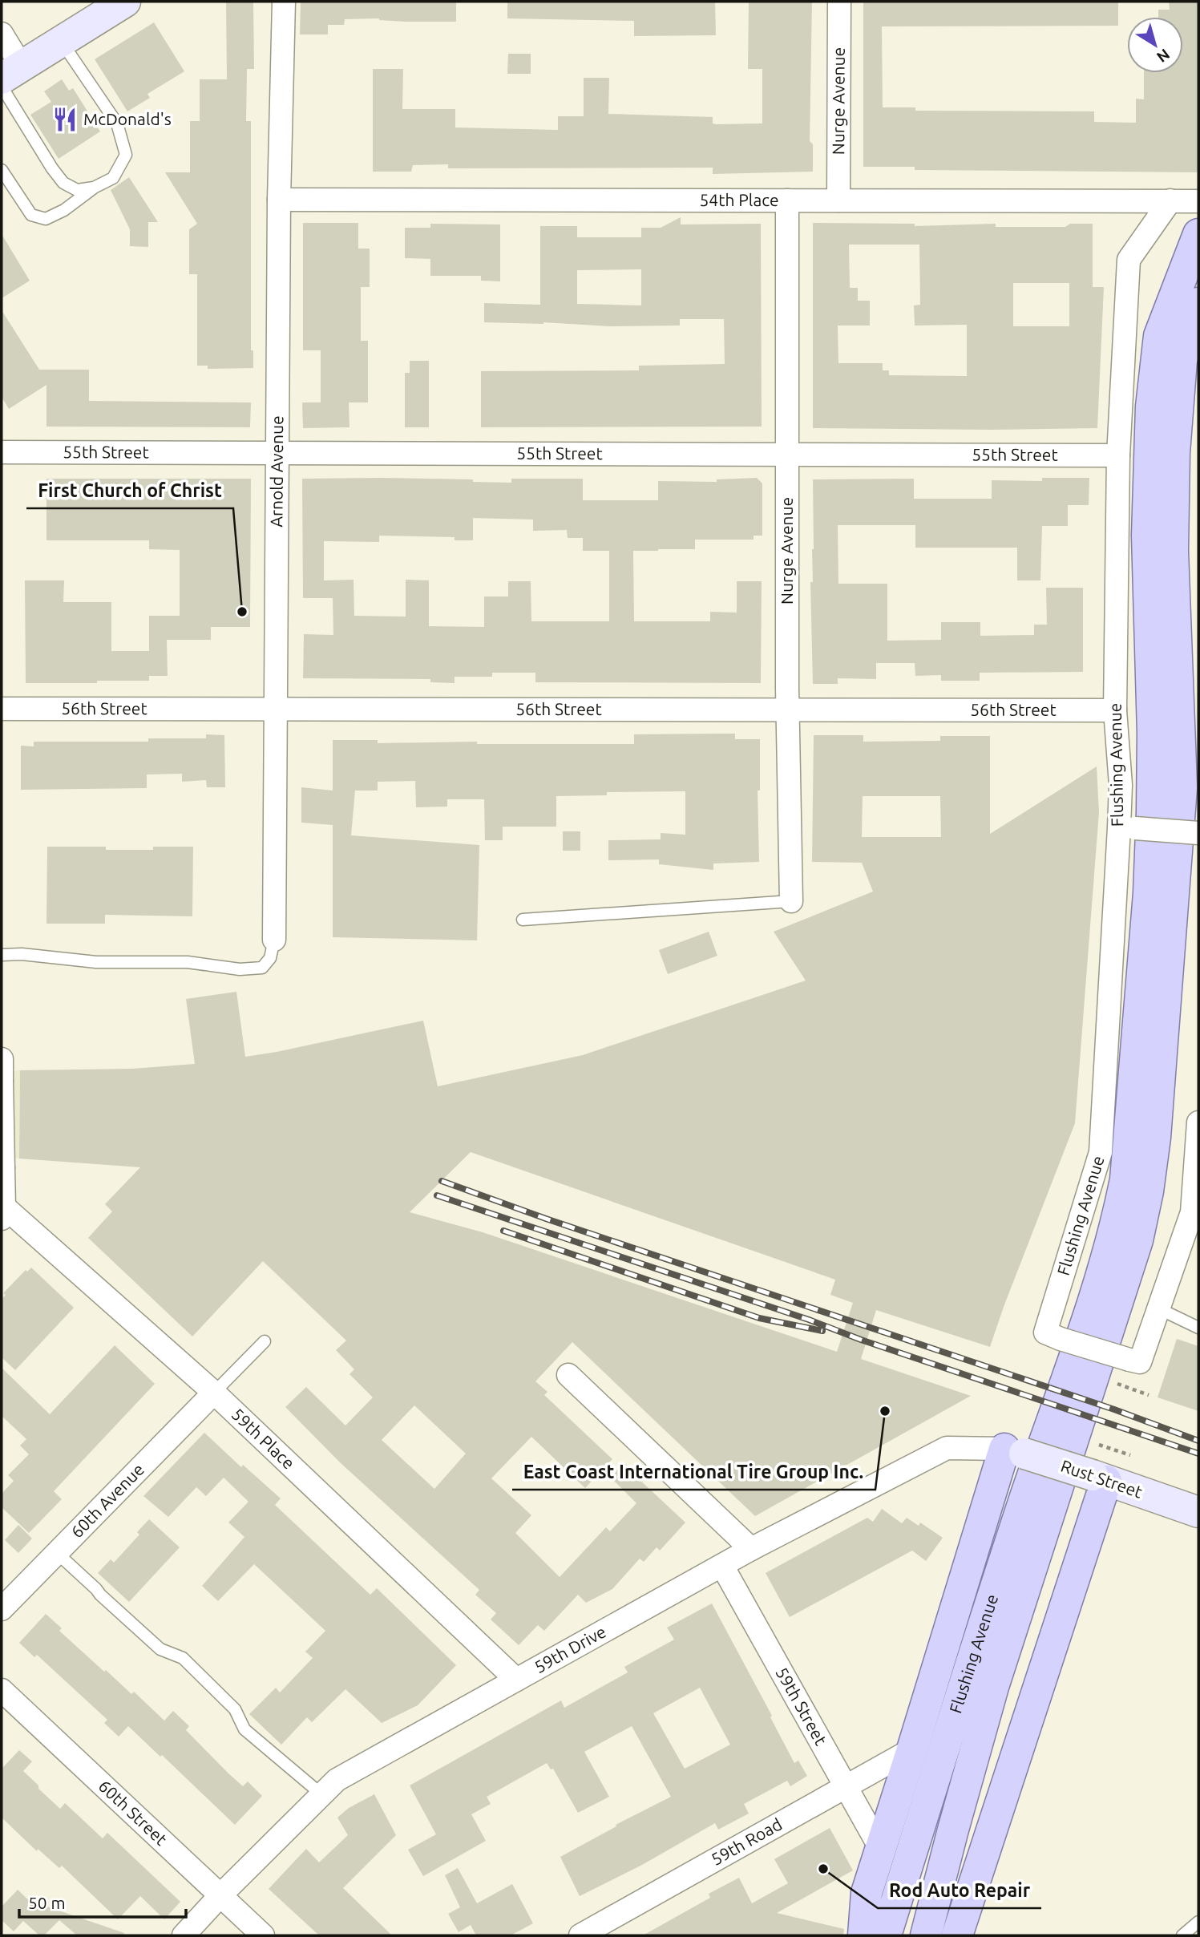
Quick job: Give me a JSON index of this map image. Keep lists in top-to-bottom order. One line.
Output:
{"streets":{"main road":["Flushing Avenue","Rust Street"],"street":["Nurge Avenue","54th Place","55th Street","Arnold Avenue","56th Street","59th Place","60th Avenue","59th Drive","59th Street","60th Street","59th Road"]},"crossings":[["Nurge Avenue","54th Place"],["Nurge Avenue","55th Street"],["Nurge Avenue","56th Street"],["54th Place","Arnold Avenue"],["54th Place","Flushing Avenue"],["55th Street","Arnold Avenue"],["55th Street","Flushing Avenue"],["Arnold Avenue","56th Street"],["56th Street","Flushing Avenue"],["59th Place","60th Avenue"],["59th Place","59th Drive"],["Rust Street","59th Drive"],["59th Drive","59th Street"],["59th Drive","60th Street"],["59th Street","59th Road"]],"places":{"restaurant":["McDonald's"],"other":["First Church of Christ","East Coast International Tire Group Inc.","Rod Auto Repair"]},"scale_bar":"50 m","north":"bottom right"}
